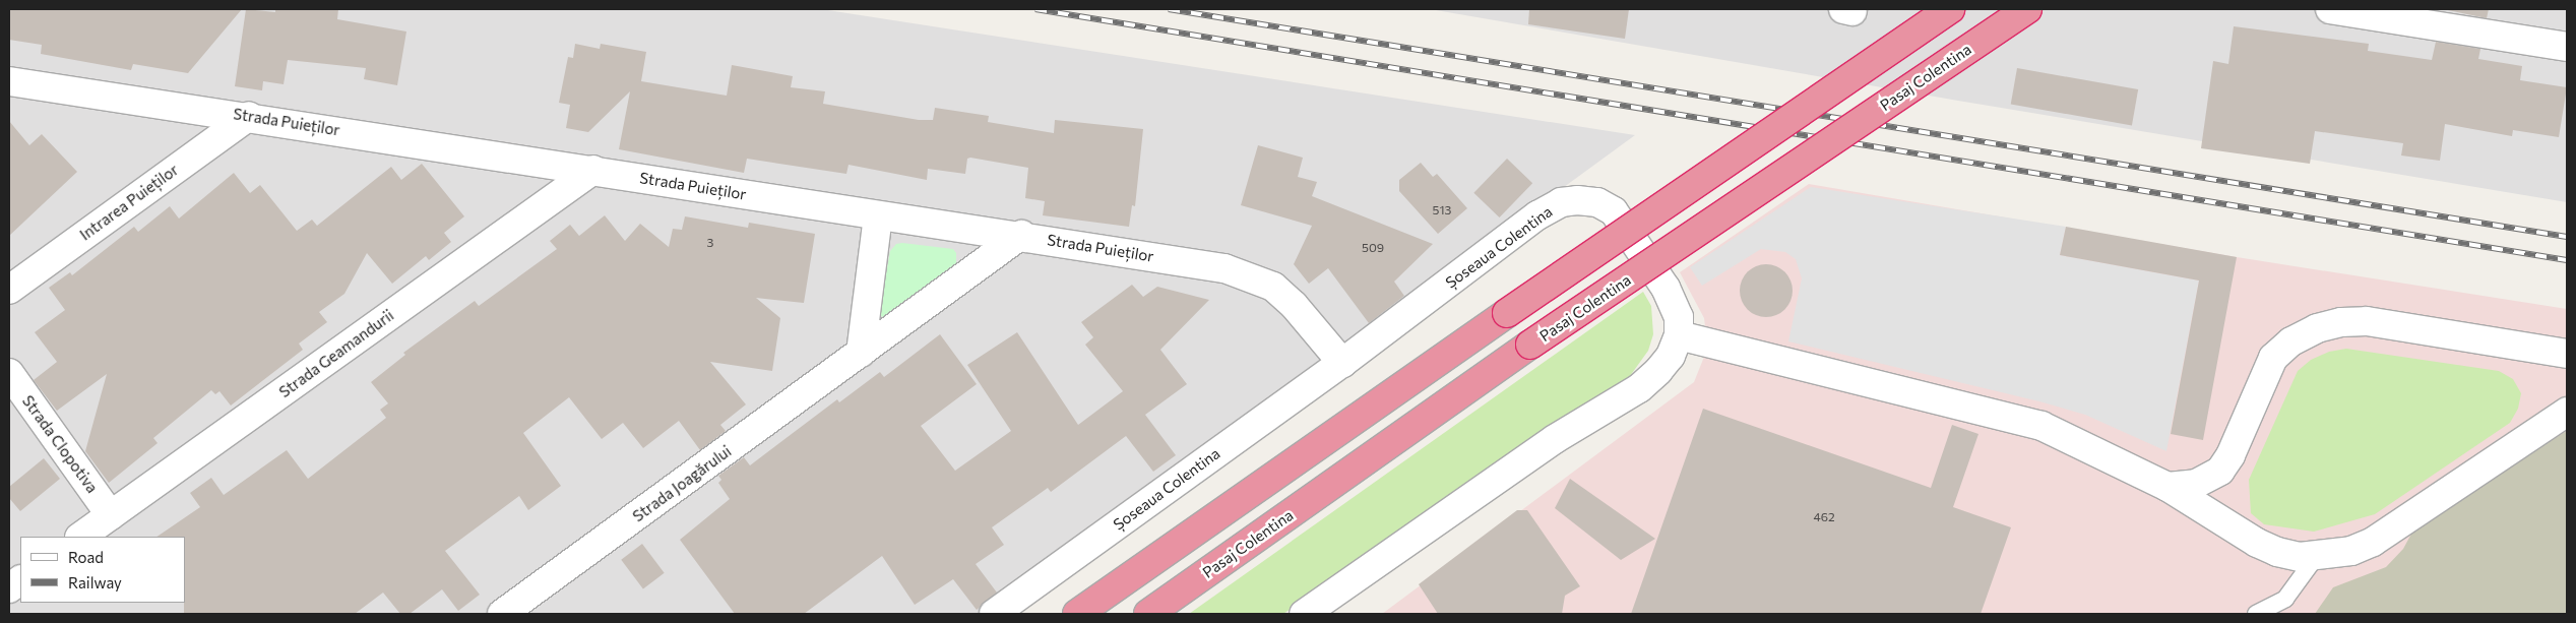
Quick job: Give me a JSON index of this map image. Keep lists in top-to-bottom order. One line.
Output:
{"streets":{"highway":["Pasaj Colentina"],"street":["Strada Puieților","Intrarea Puieților","Șoseaua Colentina","Strada Geamandurii","Strada Clopotiva","Strada Joagărului"]},"crossings":[["Strada Puieților","Intrarea Puieților"],["Strada Puieților","Șoseaua Colentina"],["Strada Puieților","Strada Geamandurii"],["Strada Puieților","Strada Joagărului"],["Strada Geamandurii","Strada Clopotiva"]],"house_numbers":["513","3","509","462"],"legend":["Road","Railway"]}
